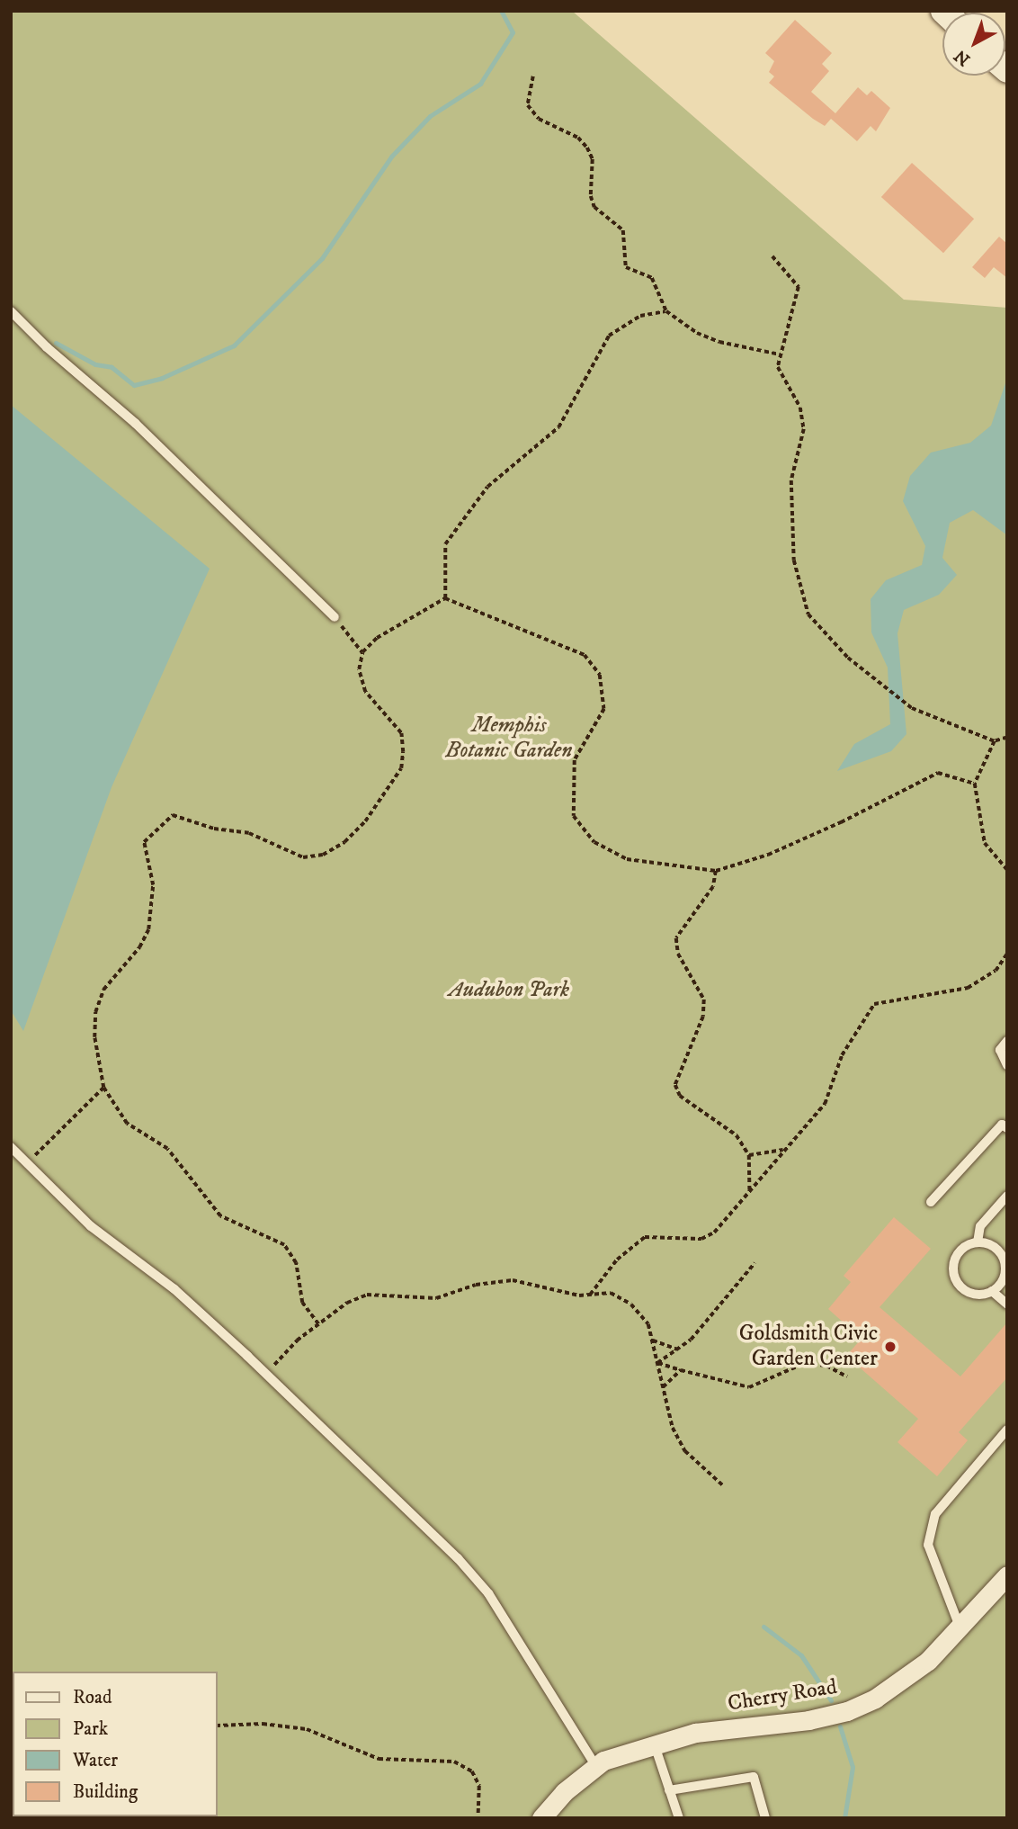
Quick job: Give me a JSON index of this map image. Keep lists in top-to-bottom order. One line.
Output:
{"streets":{"street":["Cherry Road"]},"parks":["Memphis Botanic Garden","Audubon Park"],"places":["Goldsmith Civic Garden Center"],"legend":["Road","Park","Water","Building"],"north":"bottom left"}
